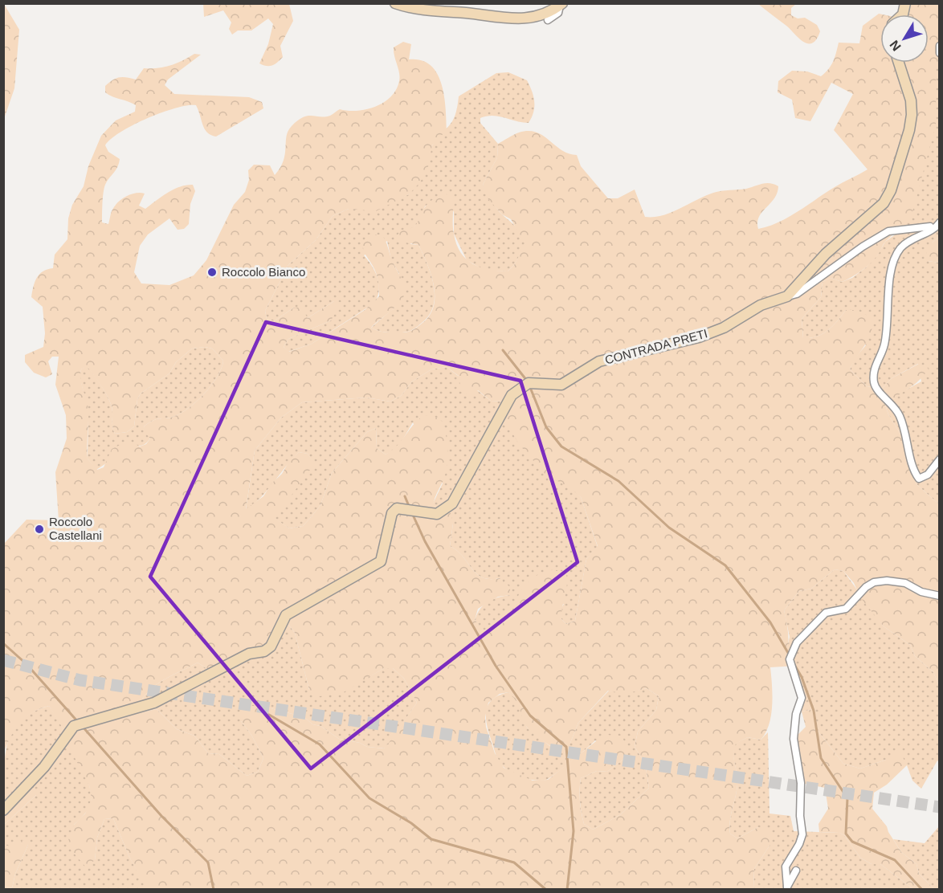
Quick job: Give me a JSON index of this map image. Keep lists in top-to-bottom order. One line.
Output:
{"streets":{"street":["CONTRADA PRETI"]},"places":["Roccolo Bianco","Roccolo Castellani"],"north":"bottom left"}
